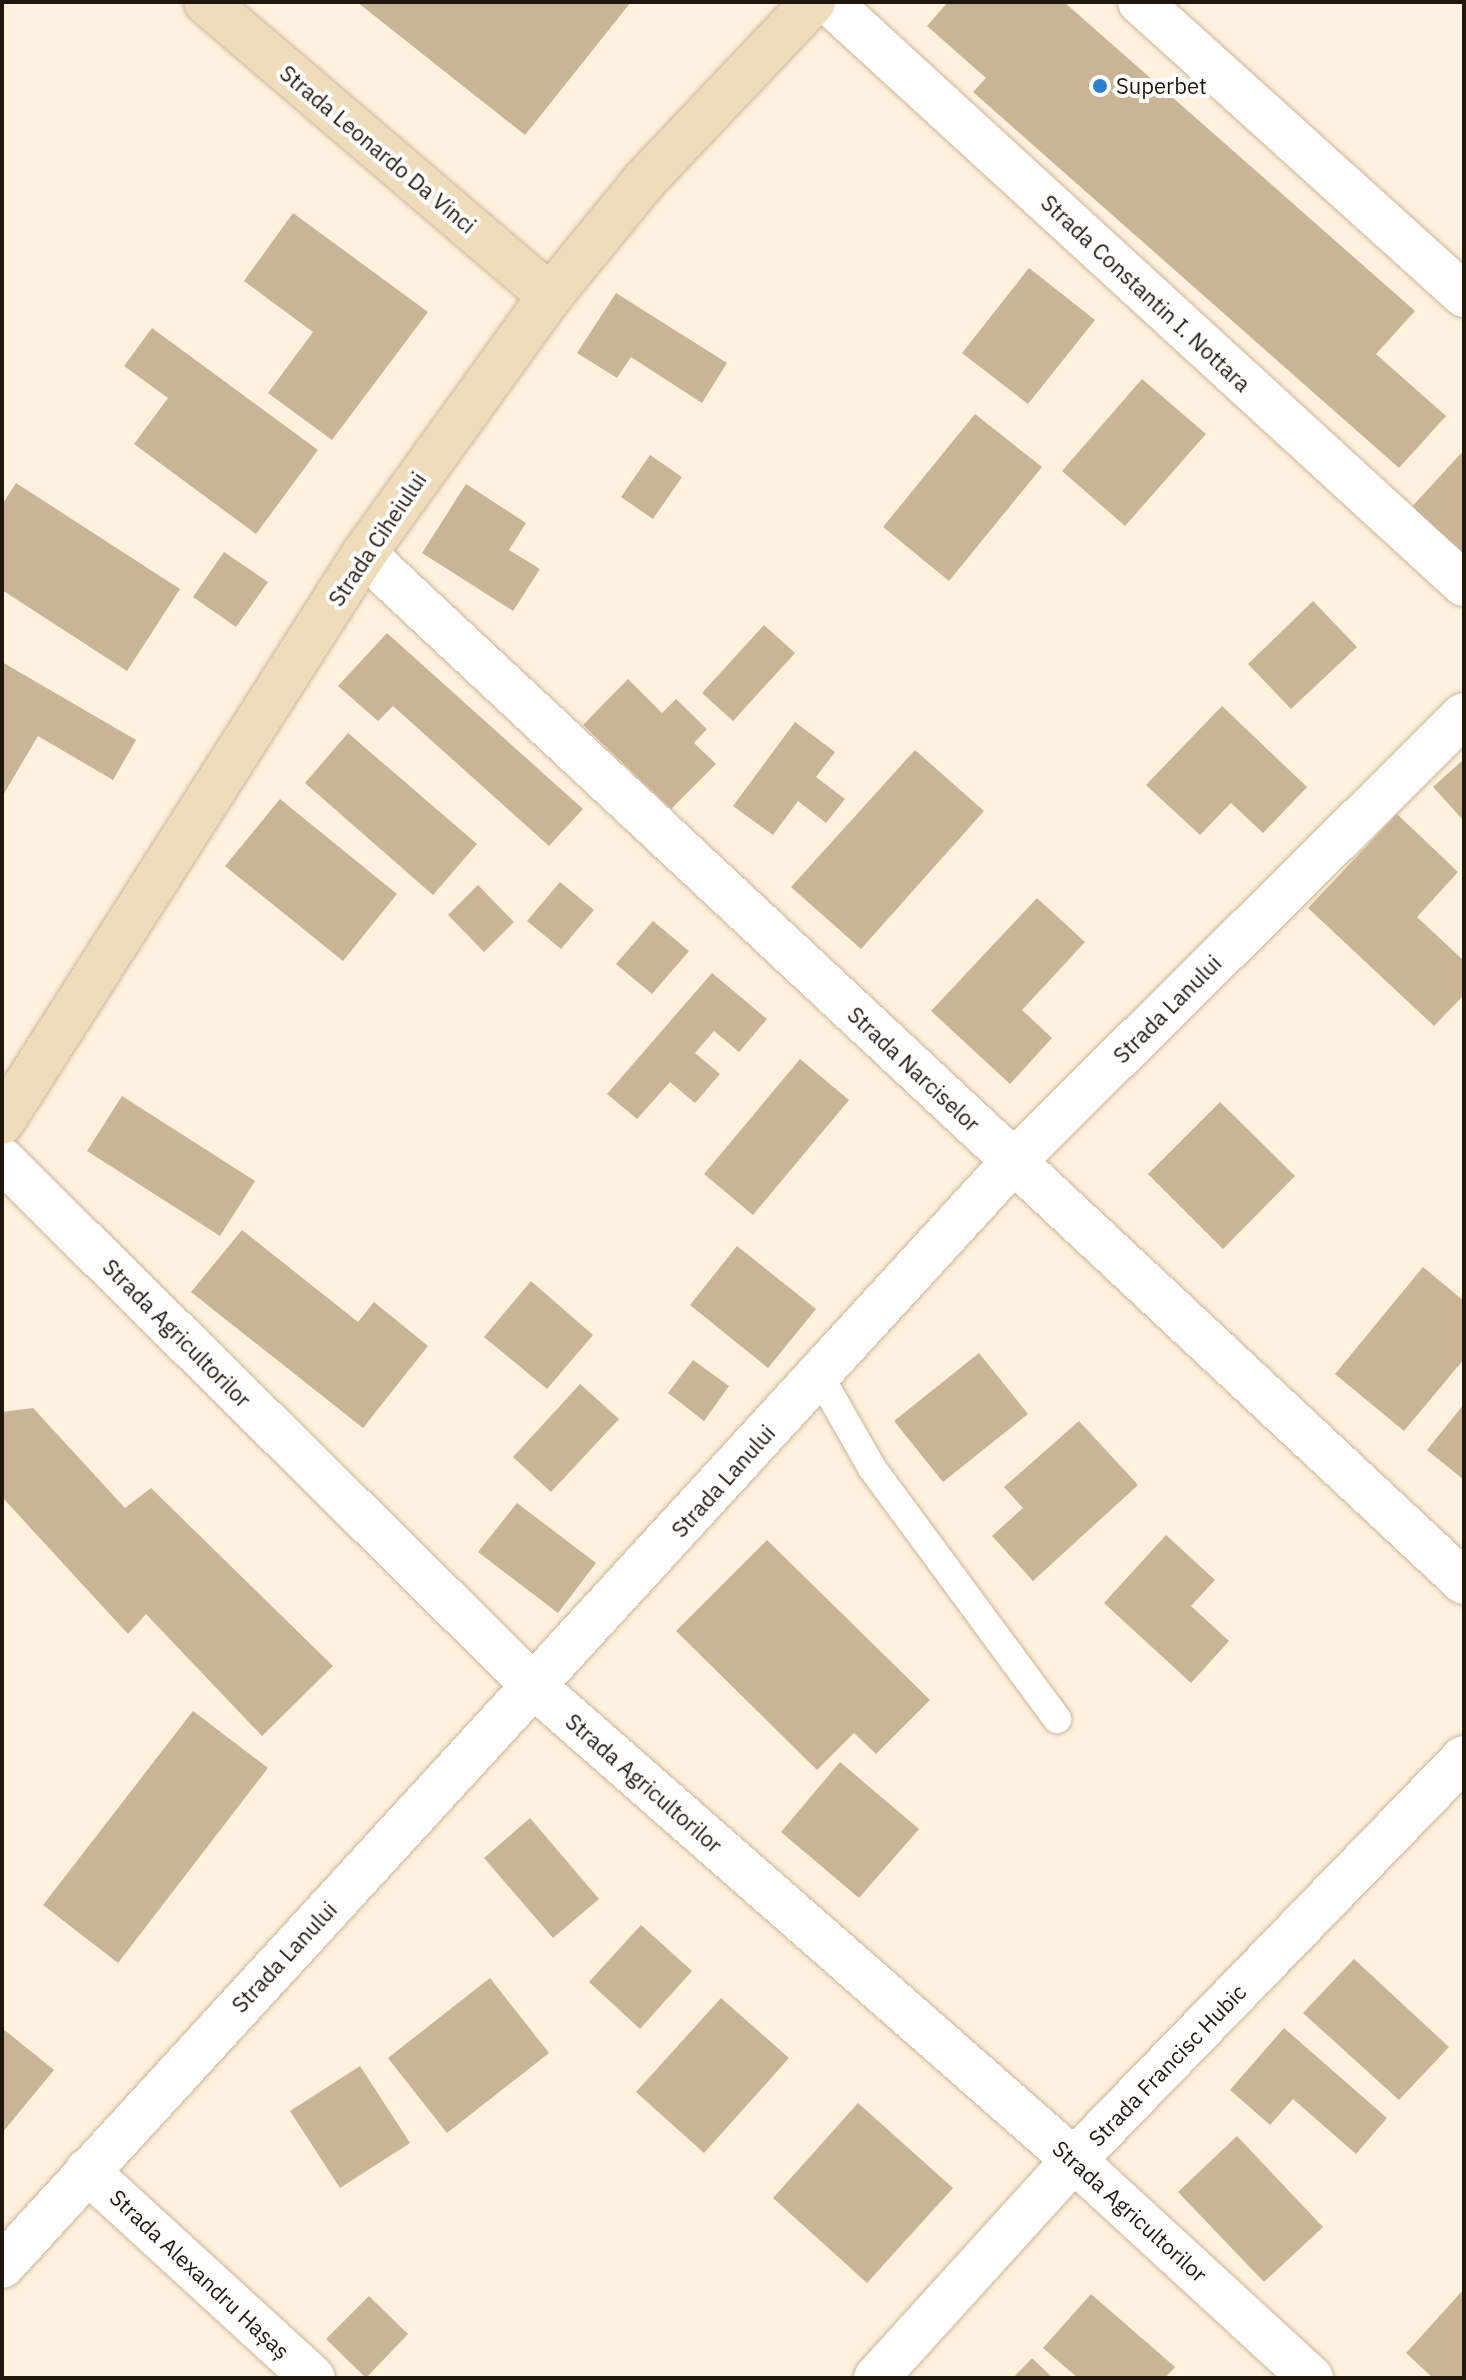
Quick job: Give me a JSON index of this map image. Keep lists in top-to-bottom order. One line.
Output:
{"streets":{"street":["Strada Leonardo Da Vinci","Strada Constantin I. Nottara","Strada Ciheiului","Strada Lanului","Strada Narciselor","Strada Agricultorilor","Strada Francisc Hubic","Strada Alexandru Hașaș"]},"crossings":[["Strada Leonardo Da Vinci","Strada Ciheiului"],["Strada Ciheiului","Strada Narciselor"],["Strada Lanului","Strada Narciselor"],["Strada Lanului","Strada Agricultorilor"],["Strada Lanului","Strada Alexandru Hașaș"],["Strada Agricultorilor","Strada Francisc Hubic"]],"places":["Superbet"]}
